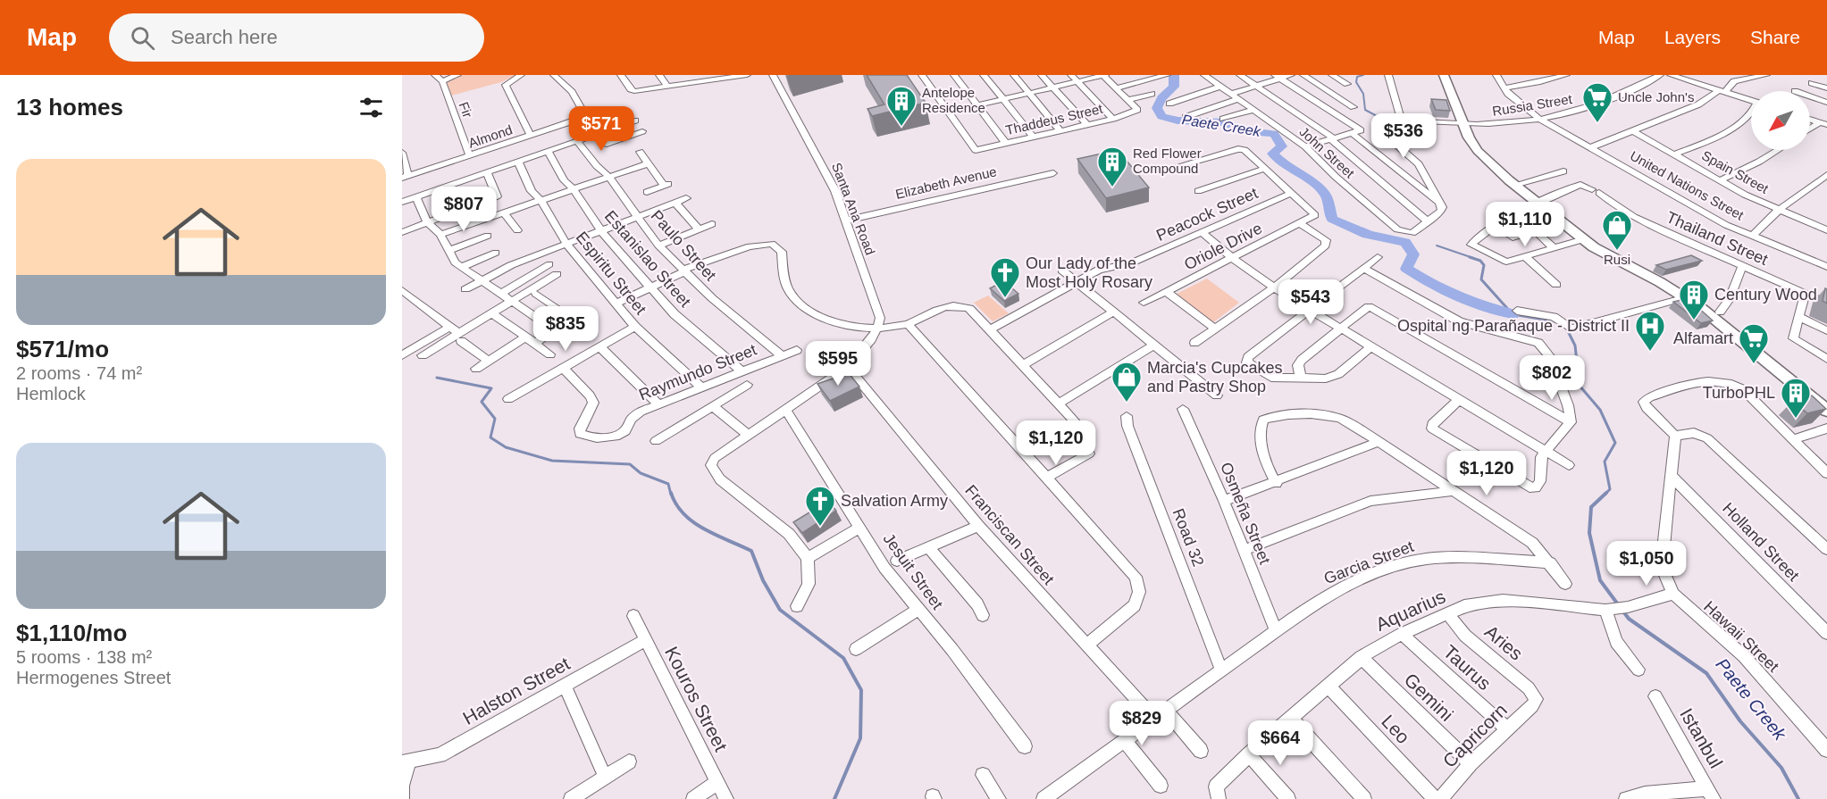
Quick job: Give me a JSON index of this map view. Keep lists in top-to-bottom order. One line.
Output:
{"streets":{"street":["Russia Street","Fir","Thaddeus Street","Almond","John Street","Spain Street","Elizabeth Avenue","United Nations Street","Santa Ana Road","Peacock Street","Thailand Street","Paulo Street","Oriole Drive","Estanislao Street","Espiritu Street","Raymundo Street","Osmeña Street","Franciscan Street","Road 32","Holland Street","Garcia Street","Jesuit Street","Aquarius","Hawaii Street","Aries","Taurus","Halston Street","Gemini","Kouros Street","Leo","Capricorn","Istanbul"]},"crossings":[["Russia Street","John Street"],["Russia Street","United Nations Street"],["Fir","Almond"],["Elizabeth Avenue","Santa Ana Road"],["Peacock Street","Oriole Drive"],["Paulo Street","Raymundo Street"],["Estanislao Street","Raymundo Street"],["Espiritu Street","Raymundo Street"],["Osmeña Street","Garcia Street"],["Franciscan Street","Garcia Street"],["Road 32","Garcia Street"],["Holland Street","Hawaii Street"],["Aquarius","Hawaii Street"],["Aquarius","Aries"],["Aquarius","Taurus"],["Aquarius","Gemini"],["Aquarius","Leo"],["Aries","Capricorn"],["Taurus","Capricorn"],["Halston Street","Kouros Street"],["Gemini","Capricorn"]],"water":["Paete Creek"],"places":{"supermarket":["Uncle John's","Alfamart"],"building":["Antelope Residence","Red Flower Compound","Century Wood","TurboPHL"],"shop":["Rusi","Marcia's Cupcakes and Pastry Shop"],"church":["Our Lady of the Most Holy Rosary","Salvation Army"],"hospital":["Ospital ng Parañaque - District II"]},"north":"bottom left","page":{"header":"Map","search":"Search here","nav":["Map","Layers","Share"],"heading":"13 homes","price":["$571","$536","$807","$1,110","$543","$835","$595","$802","$1,120","$1,120","$1,050","$829","$664"],"list":[{"name":"$571/mo","note":"2 rooms · 74 m² · Hemlock"},{"name":"$1,110/mo","note":"5 rooms · 138 m² · Hermogenes Street"}]}}
